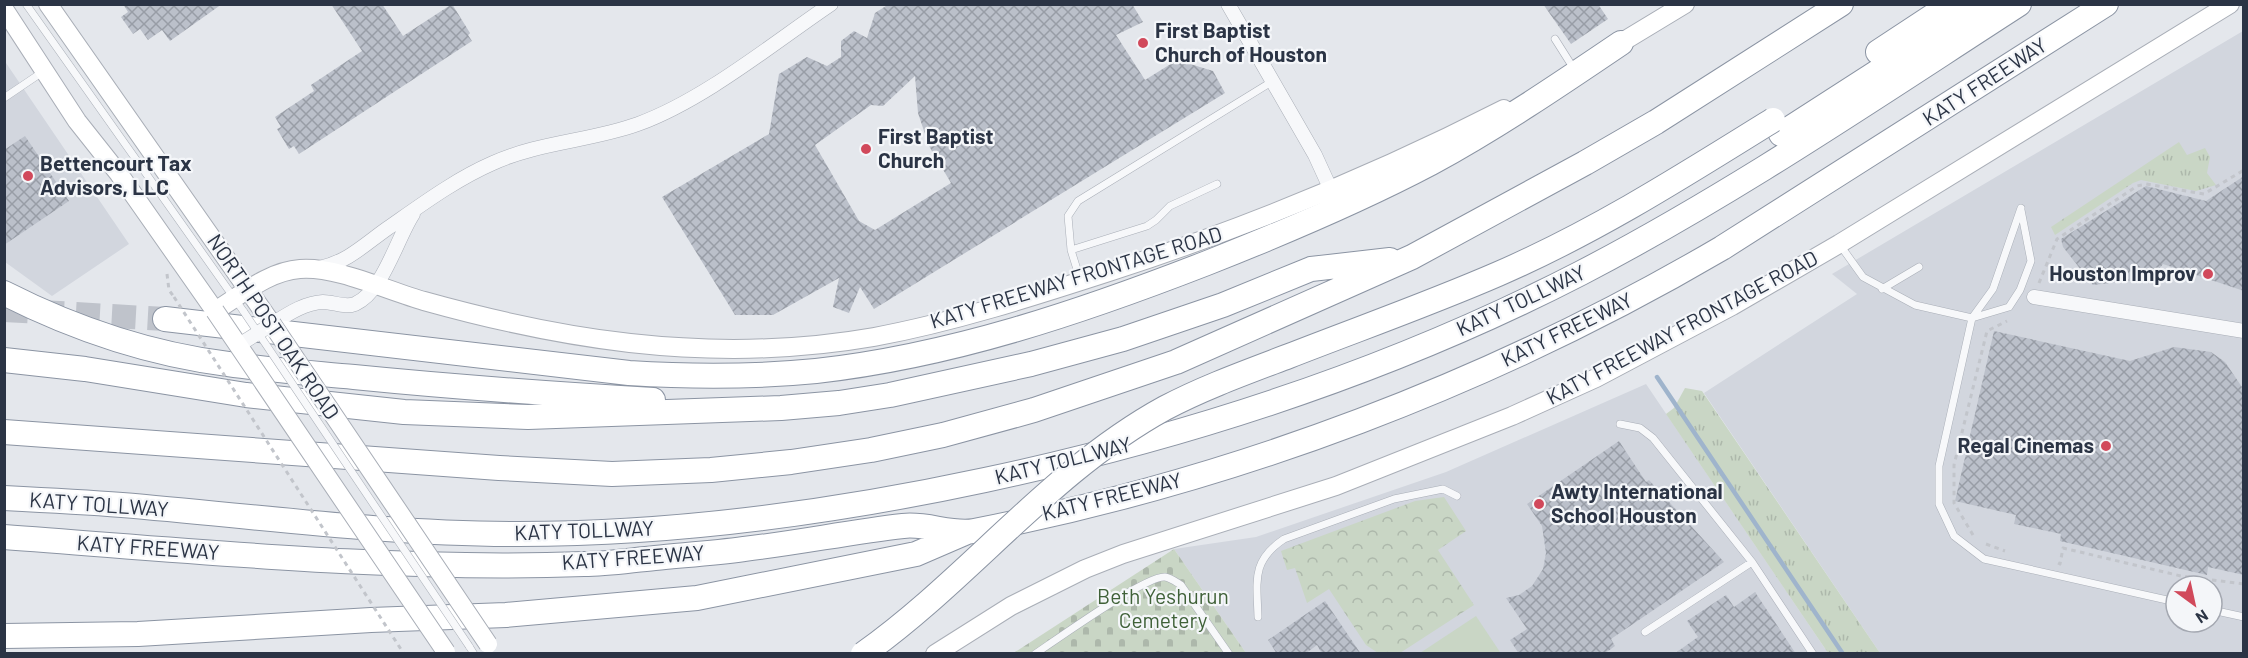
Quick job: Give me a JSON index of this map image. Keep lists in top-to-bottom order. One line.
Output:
{"streets":{"highway":["KATY FREEWAY","KATY TOLLWAY"],"main road":["KATY FREEWAY FRONTAGE ROAD","NORTH POST OAK ROAD"]},"crossings":[["KATY FREEWAY FRONTAGE ROAD","NORTH POST OAK ROAD"]],"parks":["Beth Yeshurun Cemetery"],"places":["First Baptist Church of Houston","First Baptist Church","Bettencourt Tax Advisors, LLC","Houston Improv","Regal Cinemas","Awty International School Houston"],"north":"bottom right"}
